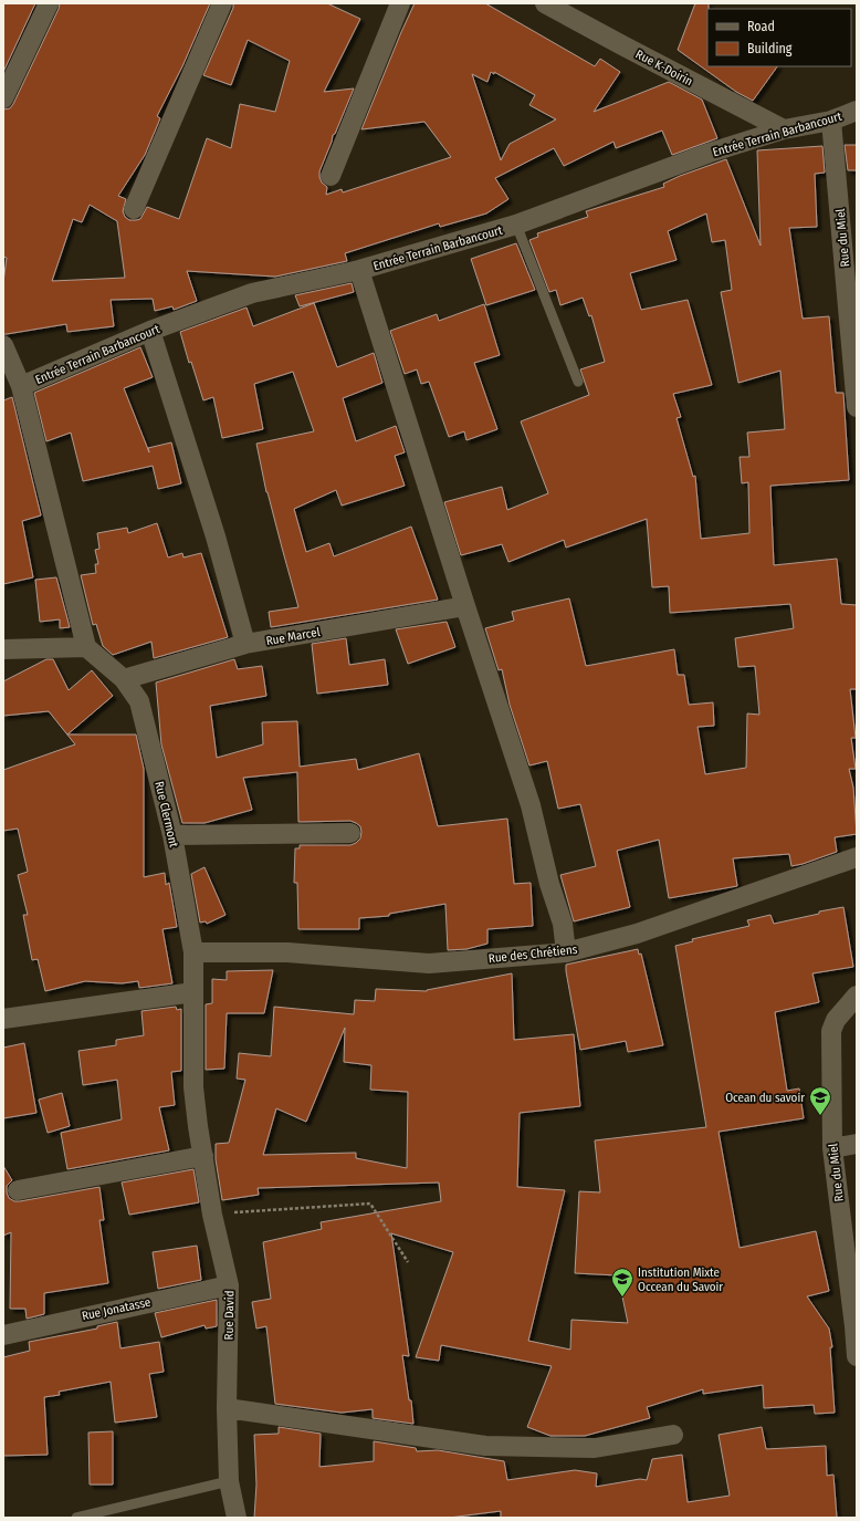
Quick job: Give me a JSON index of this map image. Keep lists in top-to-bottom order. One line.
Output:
{"streets":{"street":["Rue K-Doirin","Entrée Terrain Barbancourt","Rue du Miel","Rue Marcel","Rue Clermont","Rue des Chrétiens","Rue Jonatasse","Rue David"]},"crossings":[["Rue K-Doirin","Entrée Terrain Barbancourt"],["Entrée Terrain Barbancourt","Rue du Miel"],["Rue Marcel","Rue Clermont"],["Rue Clermont","Rue des Chrétiens"],["Rue Clermont","Rue David"],["Rue Jonatasse","Rue David"]],"places":{"school or university":["Ocean du savoir","Institution Mixte Occean du Savoir"]},"legend":["Road","Building"]}
